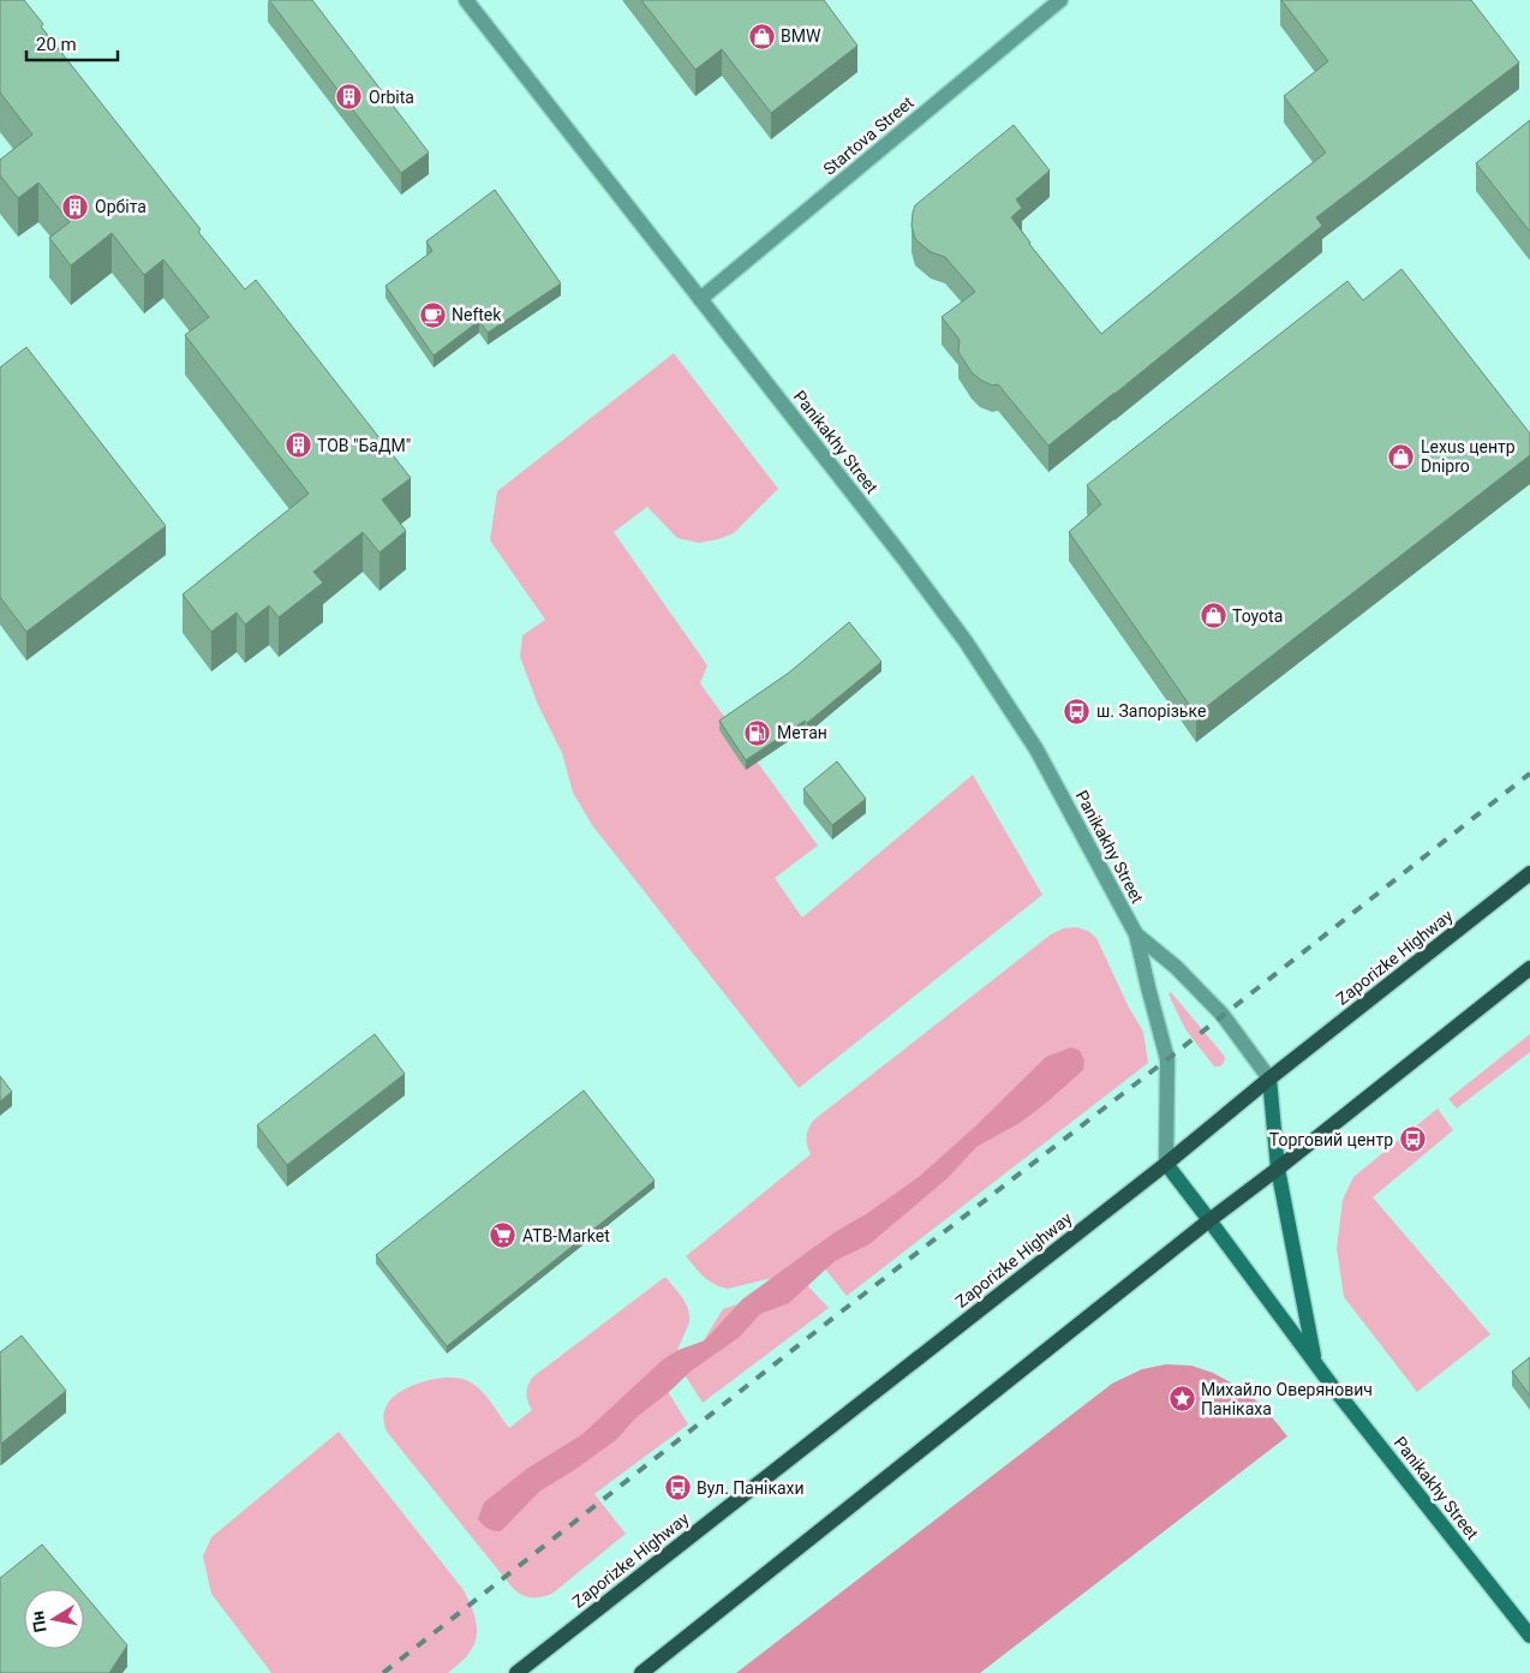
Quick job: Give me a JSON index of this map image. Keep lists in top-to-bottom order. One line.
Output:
{"streets":{"main road":["Panikakhy Street","Zaporizke Highway"],"street":["Startova Street"]},"crossings":[["Startova Street","Panikakhy Street"],["Panikakhy Street","Zaporizke Highway"]],"places":{"shop":["BMW","Lexus центр Dnipro","Toyota"],"building":["Orbita","Орбіта","ТОВ \"БаДМ\""],"cafe":["Neftek"],"bus stop":["ш. Запорізьке","Торговий центр","Вул. Панікахи"],"fuel station":["Метан"],"supermarket":["ATB-Market"],"place":["Михайло Оверянович Панікаха"]},"scale_bar":"20 m","north":"left"}
